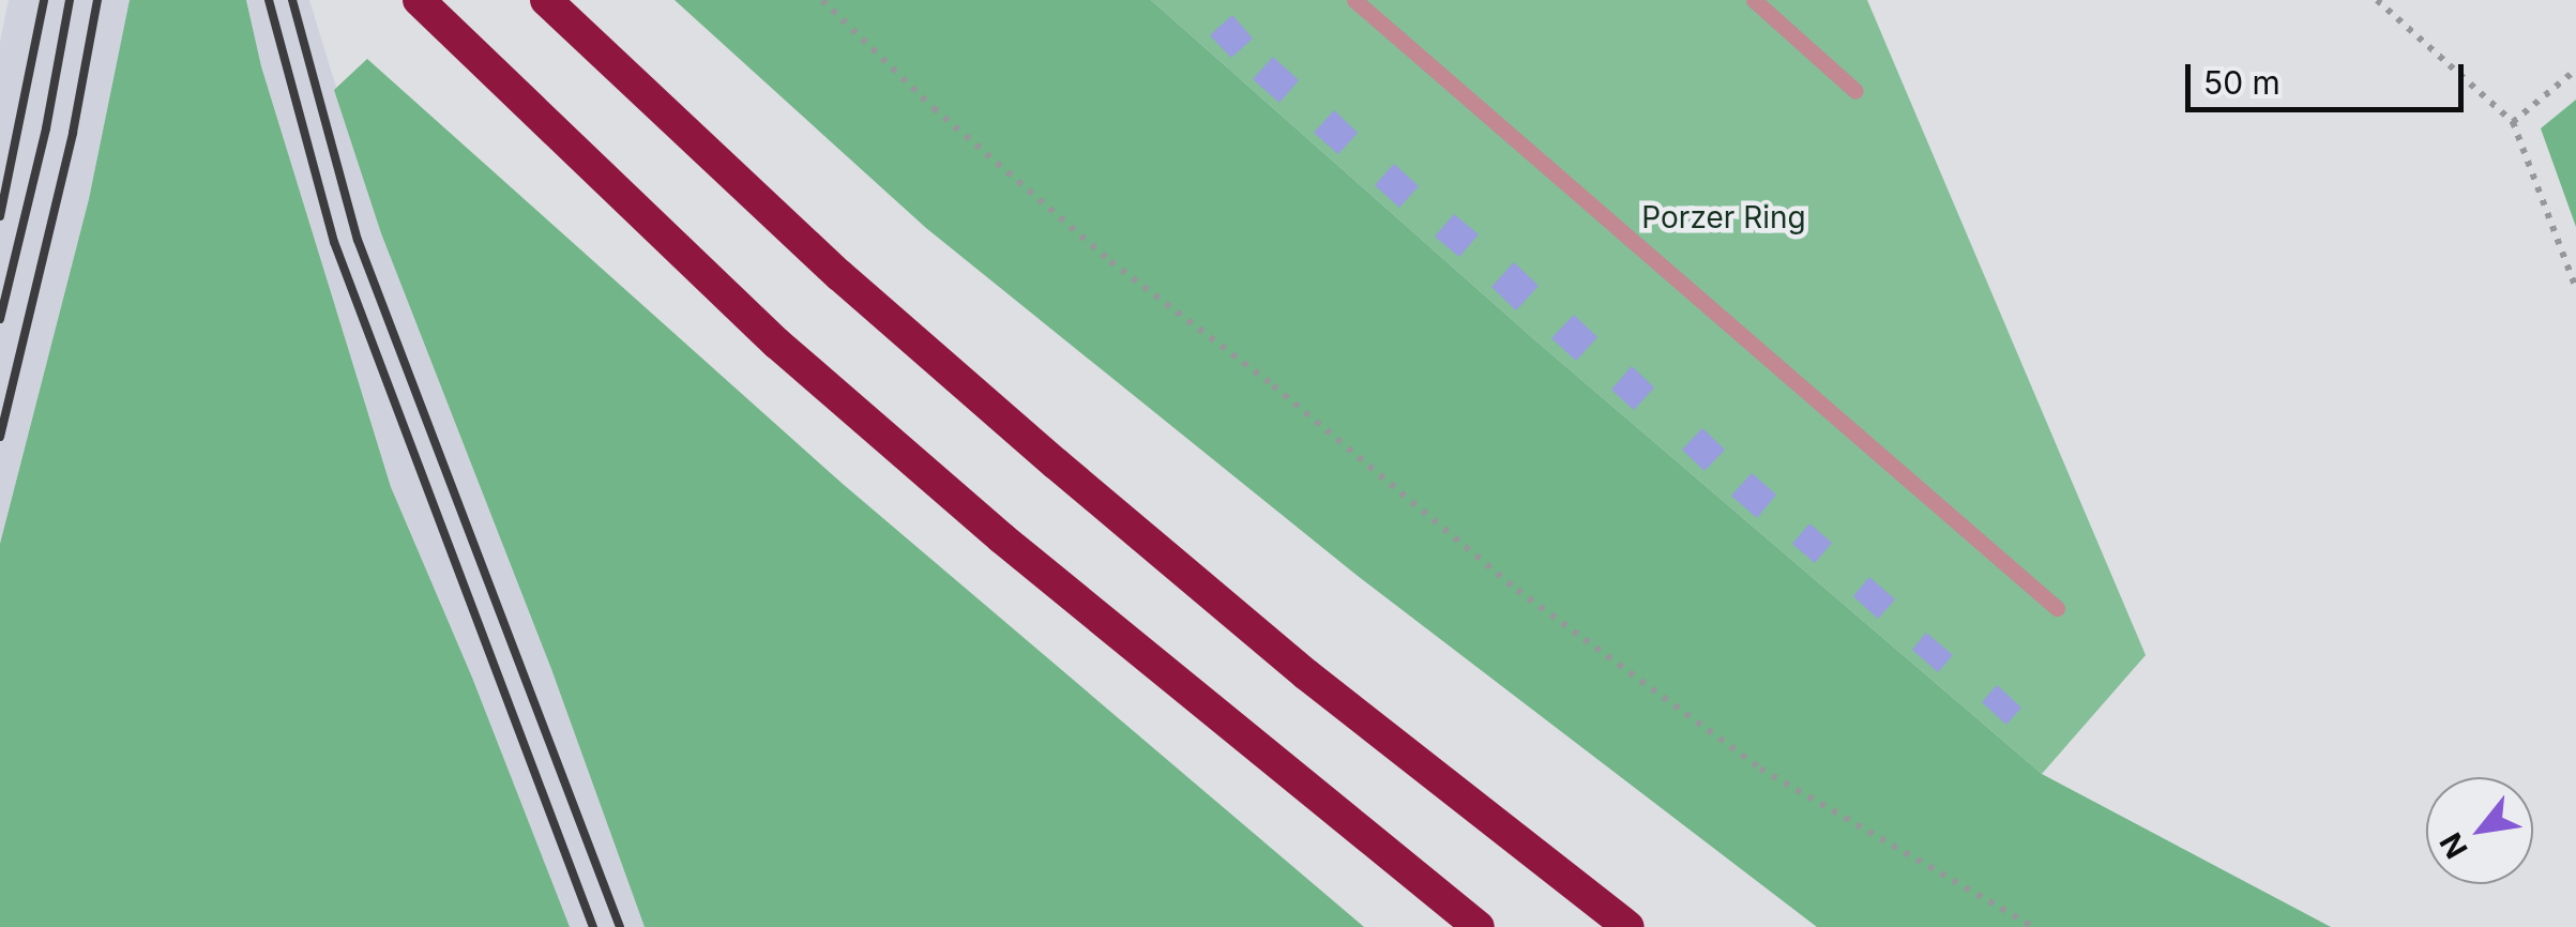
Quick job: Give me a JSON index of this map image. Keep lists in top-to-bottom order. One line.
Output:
{"parks":["Porzer Ring"],"scale_bar":"50 m","north":"bottom left"}
